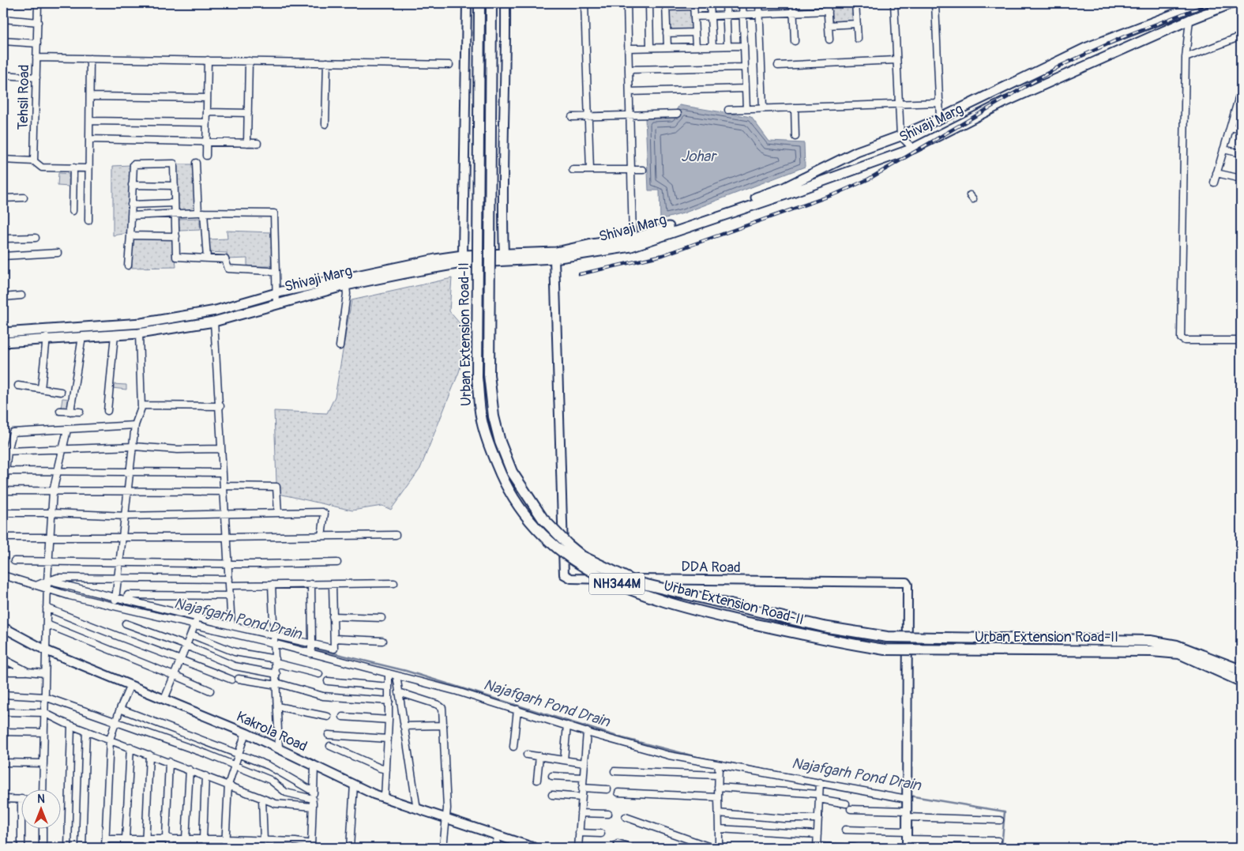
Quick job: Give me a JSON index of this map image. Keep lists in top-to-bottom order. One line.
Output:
{"streets":{"highway":["Urban Extension Road-II","NH344M"],"main road":["Shivaji Marg"],"street":["Tehsil Road","DDA Road","Kakrola Road"]},"crossings":[["Shivaji Marg","DDA Road"]],"water":["Johar","Najafgarh Pond Drain"],"north":"top"}
